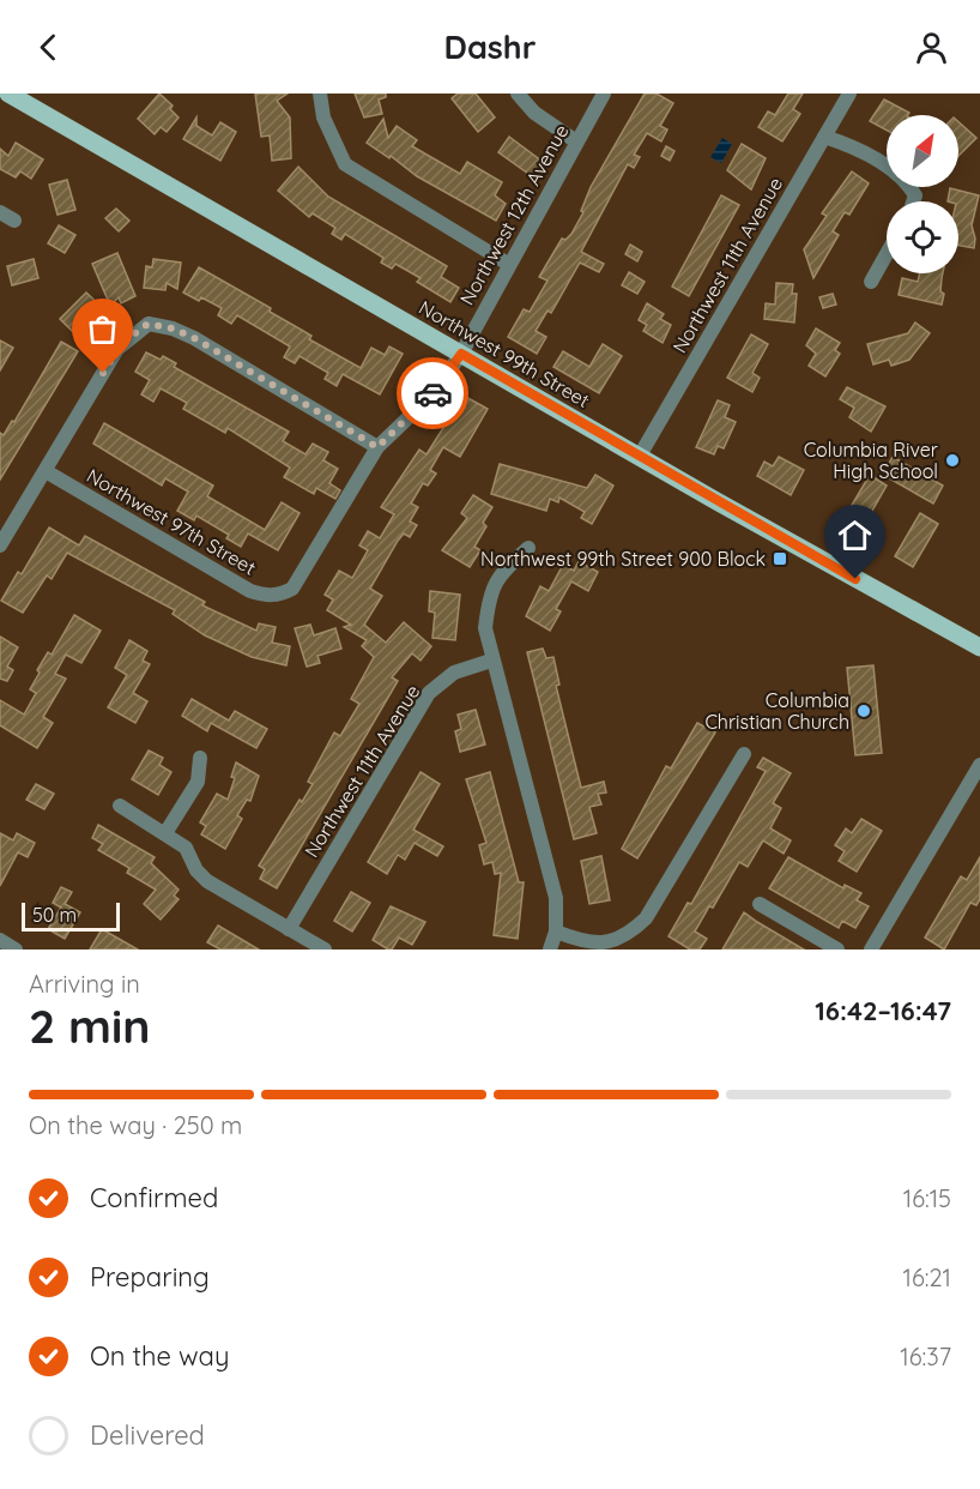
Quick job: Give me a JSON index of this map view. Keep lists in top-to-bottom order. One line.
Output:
{"streets":{"main road":["Northwest 99th Street"],"street":["Northwest 12th Avenue","Northwest 11th Avenue","Northwest 97th Street"]},"crossings":[["Northwest 12th Avenue","Northwest 99th Street"],["Northwest 12th Avenue","Northwest 97th Street"],["Northwest 11th Avenue","Northwest 99th Street"]],"places":{"other":["Columbia River High School","Columbia Christian Church"],"transit":["Northwest 99th Street 900 Block"]},"scale_bar":"50 m","north":"top right","page":{"header":"Dashr","scale":"50 m","heading":["2 min","Arriving in","16:42–16:47"],"bar":"On the way · 250 m","list":[["Confirmed","16:15"],["Preparing","16:21"],["On the way","16:37"],"Delivered"]}}
